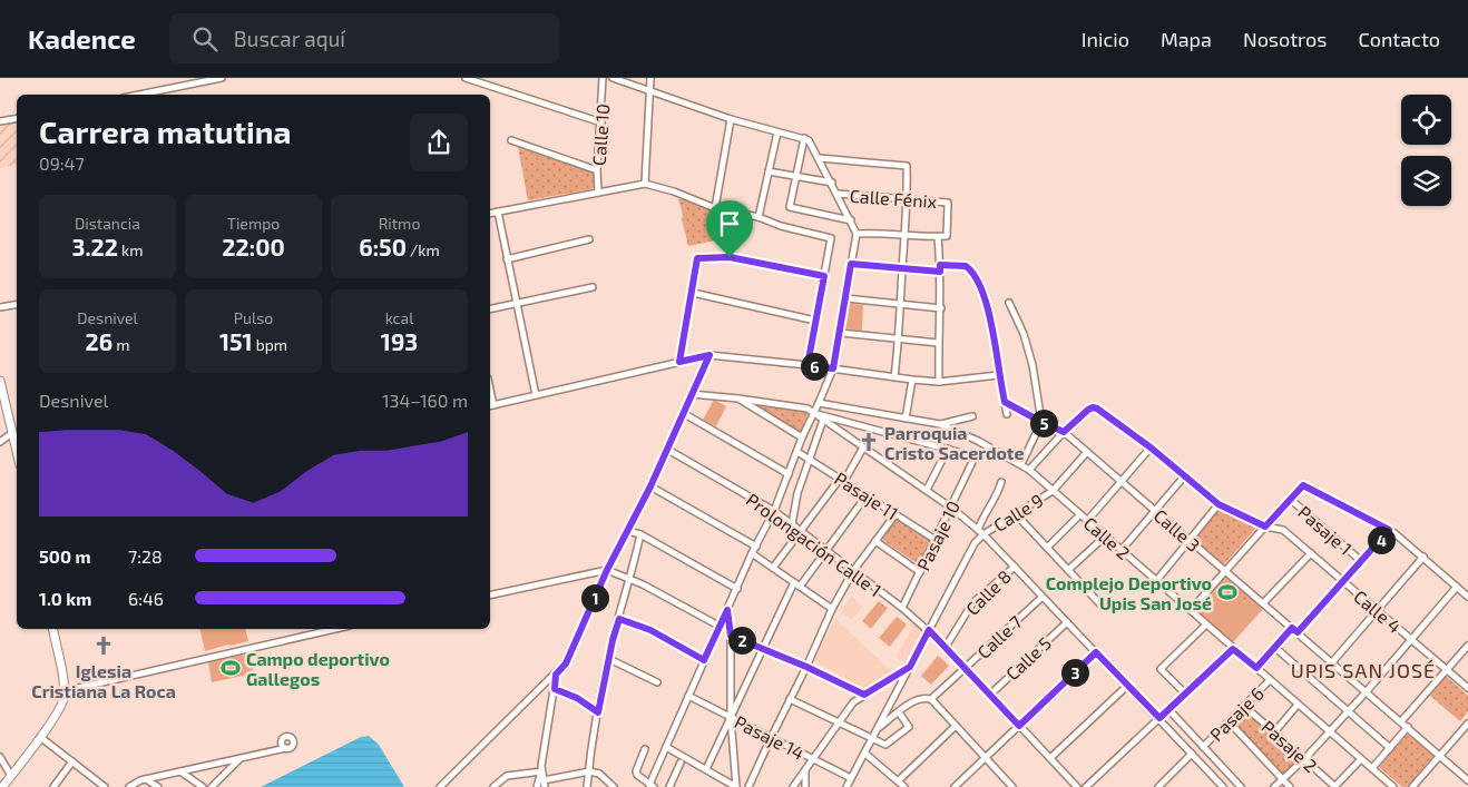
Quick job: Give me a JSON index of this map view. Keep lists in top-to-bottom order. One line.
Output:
{"streets":{"street":["Calle 10","Calle Fénix","Pasaje 11","Calle 9","Calle 3","Pasaje 1","Pasaje 10","Calle 2","Prolongación Calle 1","Calle 8","Calle 4","Calle 7","Calle 5","Pasaje 6","Pasaje 14","Pasaje 2"]},"crossings":[["Pasaje 11","Pasaje 10"],["Calle 9","Calle 3"],["Calle 9","Calle 2"],["Calle 9","Prolongación Calle 1"],["Calle 9","Pasaje 14"],["Calle 3","Calle 4"],["Pasaje 10","Prolongación Calle 1"],["Calle 2","Pasaje 6"],["Prolongación Calle 1","Calle 8"],["Prolongación Calle 1","Calle 7"],["Prolongación Calle 1","Calle 5"],["Pasaje 6","Pasaje 2"]],"districts":["UPIS SAN JOSÉ"],"places":{"church":["Parroquia Cristo Sacerdote","Iglesia Cristiana La Roca"],"sports":["Complejo Deportivo Upis San José","Campo deportivo Gallegos"]},"page":{"header":"Kadence","search":"Buscar aquí","nav":["Inicio","Mapa","Nosotros","Contacto"],"heading":["Carrera matutina","09:47"],"stats":[["Distancia","3.22 km"],["Tiempo","22:00"],["Ritmo","6:50 /km"],["Desnivel","26 m"],["Pulso","151 bpm"],["kcal","193"]],"pins":["6","5","4","1","2","3"],"chart":["Desnivel","134–160 m"],"list":[{"name":"500 m","note":"7:28"},{"name":"1.0 km","note":"6:46"}]}}
